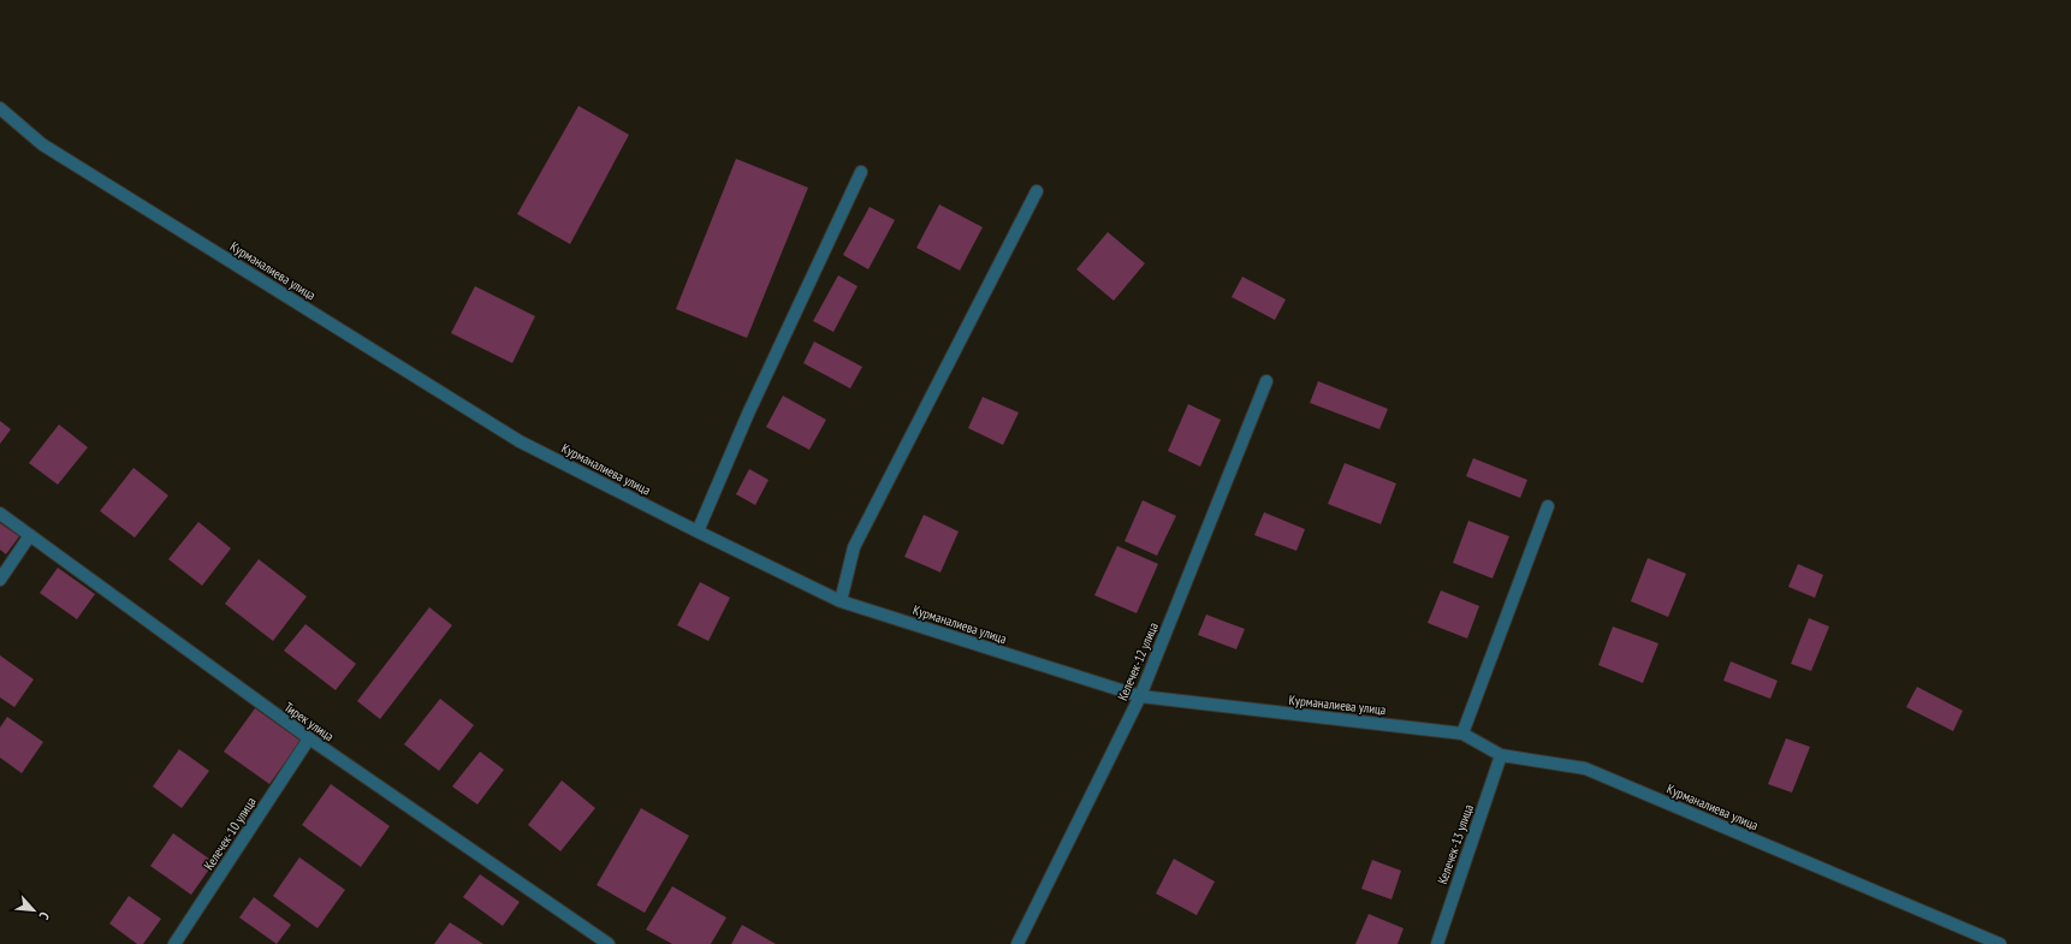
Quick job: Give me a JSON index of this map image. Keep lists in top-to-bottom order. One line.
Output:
{"streets":{"street":["Курманалиева улица","Келечек-12 улица","Тирек улица","Келечек-10 улица","Келечек-13 улица"]},"crossings":[["Курманалиева улица","Келечек-12 улица"],["Курманалиева улица","Келечек-13 улица"],["Тирек улица","Келечек-10 улица"]],"north":"bottom right"}
